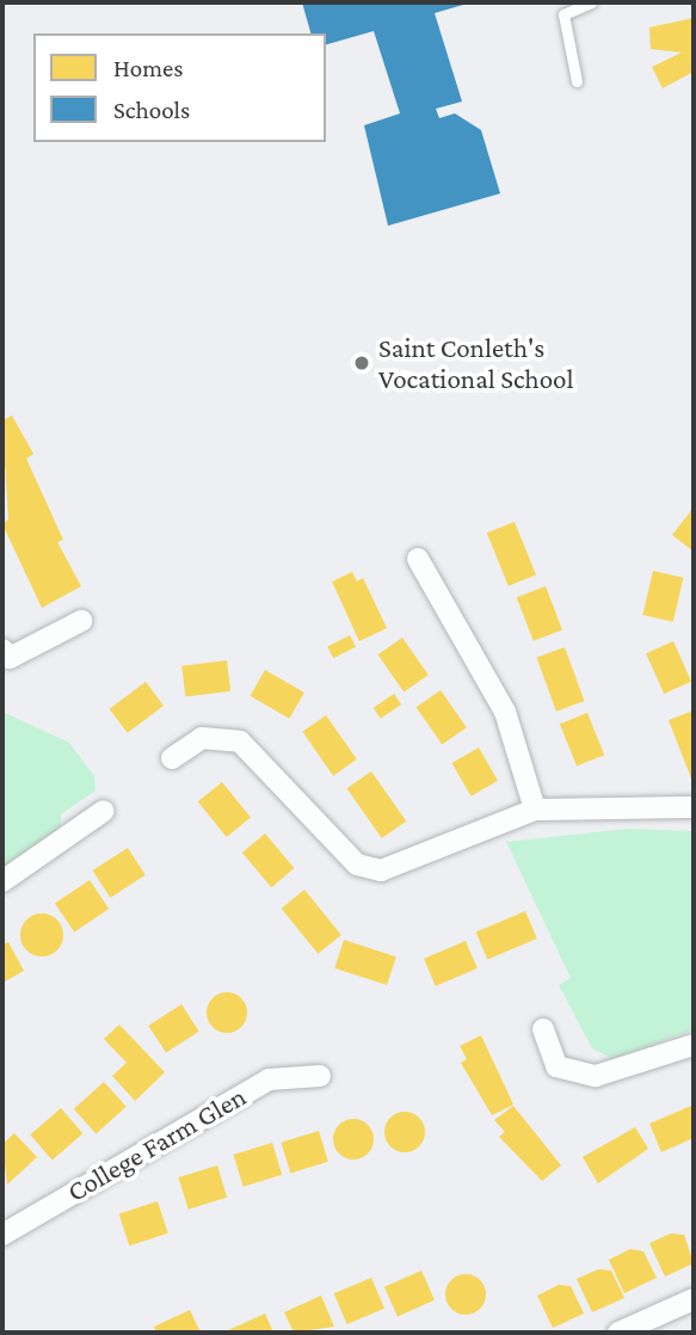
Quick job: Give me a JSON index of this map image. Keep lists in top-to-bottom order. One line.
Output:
{"streets":{"street":["College Farm Glen"]},"places":["Saint Conleth's Vocational School"],"legend":["Homes","Schools"]}
